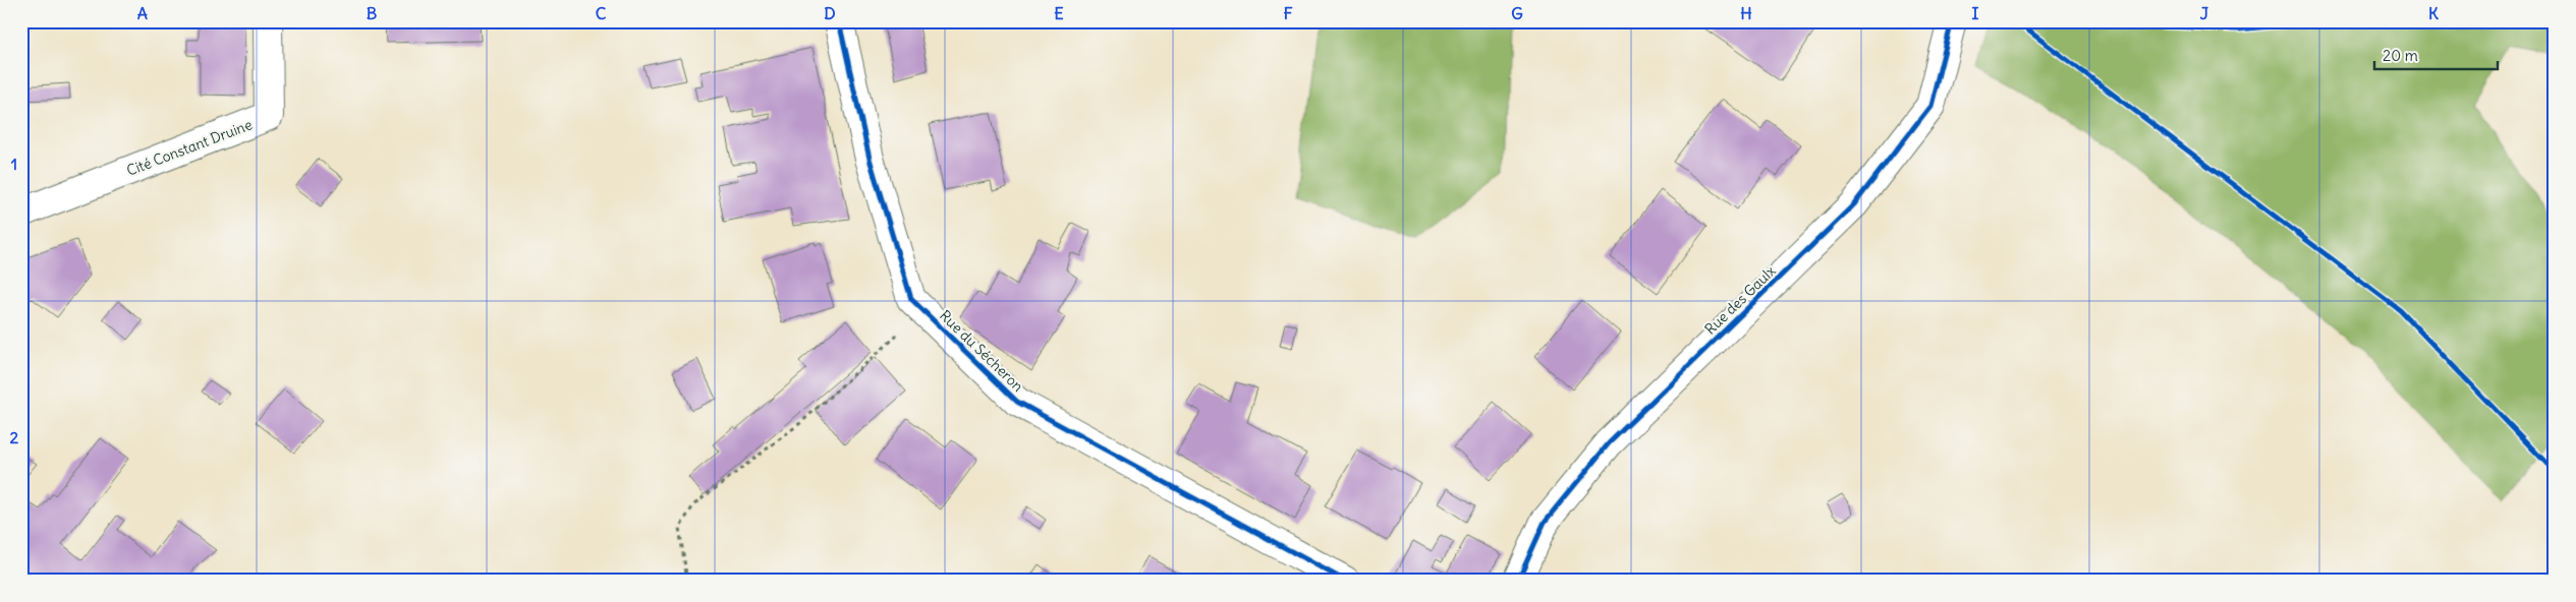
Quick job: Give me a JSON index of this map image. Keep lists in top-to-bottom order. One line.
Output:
{"streets":{"street":["Cité Constant Druine","Rue des Gaulx","Rue du Sécheron"]},"scale_bar":"20 m","grid":{"columns":["A","B","C","D","E","F","G","H","I","J","K"],"rows":["1","2"]}}
